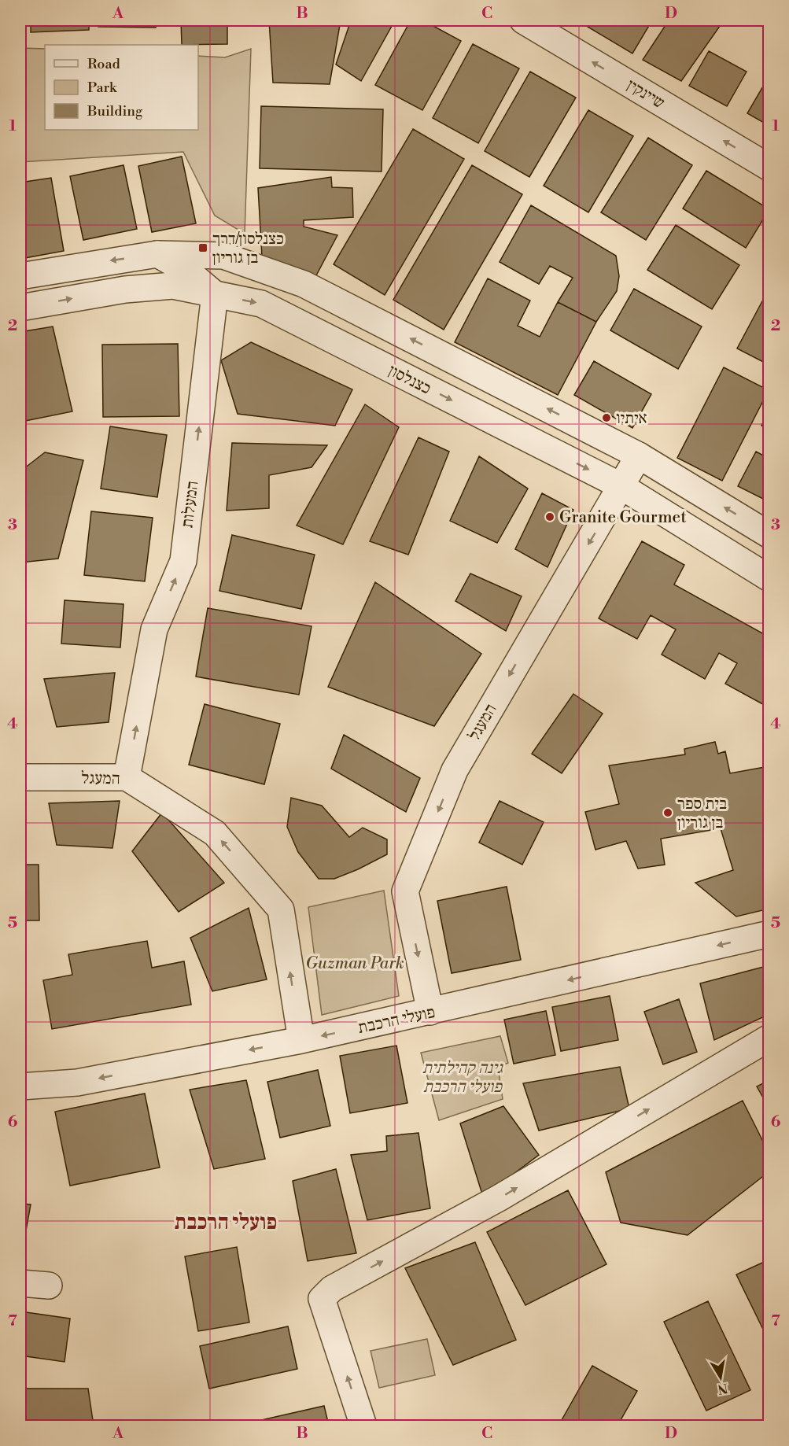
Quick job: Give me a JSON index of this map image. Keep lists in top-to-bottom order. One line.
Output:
{"streets":{"street":["שיינקין","כצנלסון","המעלות","המעגל","פועלי הרכבת"]},"crossings":[["כצנלסון","המעלות"],["כצנלסון","המעגל"],["המעלות","המעגל"],["המעגל","פועלי הרכבת"]],"one_way":["שיינקין","המעלות","פועלי הרכבת"],"districts":["פועלי הרכבת"],"parks":["Guzman Park","גינה קהילתית פועלי הרכבת"],"places":{"transit":["כצנלסון/דרך בן גוריון"],"other":["איתיו","Granite Gourmet","בית ספר בן גוריון"]},"legend":["Road","Park","Building"],"north":"bottom","grid":{"columns":["A","B","C","D"],"rows":["1","2","3","4","5","6","7"]}}
